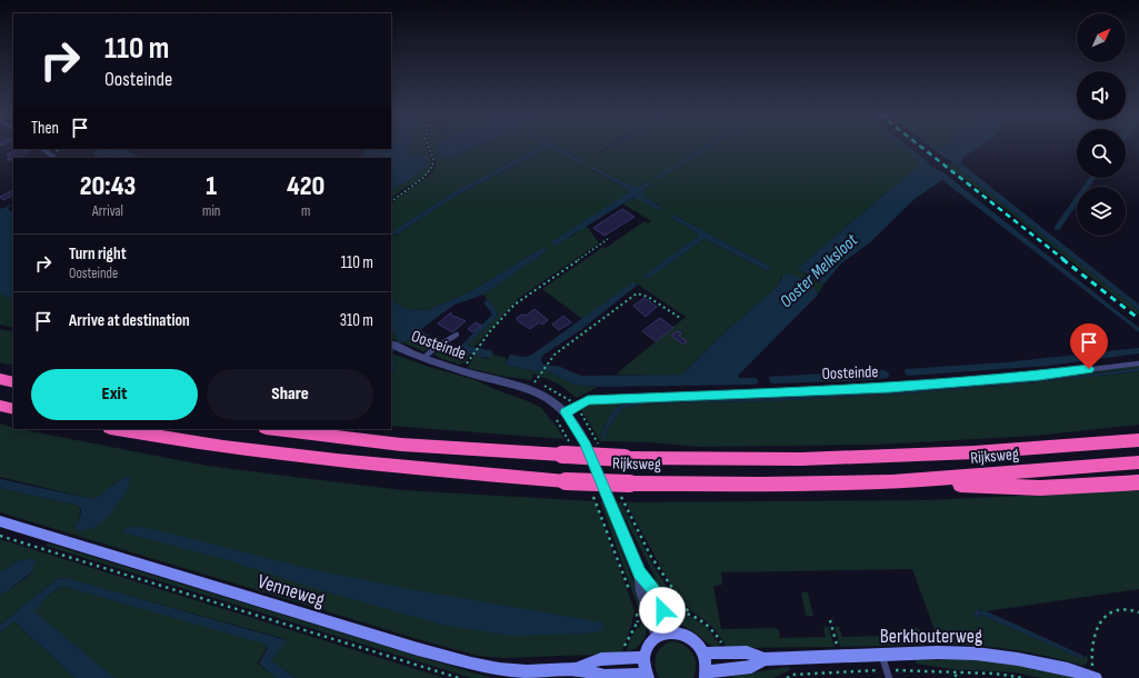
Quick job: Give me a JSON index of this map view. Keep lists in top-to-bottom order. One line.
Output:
{"streets":{"highway":["Rijksweg"],"main road":["Venneweg","Berkhouterweg"],"street":["Oosteinde"]},"water":["Ooster Melksloot"],"north":"top right","page":{"turn":["110 m","Oosteinde"],"then":"Then","eta":["20:43","Arrival","1","min","420","m"],"list":[{"name":"Turn right","note":"Oosteinde","value":"110 m"},{"name":"Arrive at destination","value":"310 m"}],"buttons":["Exit","Share"]}}
